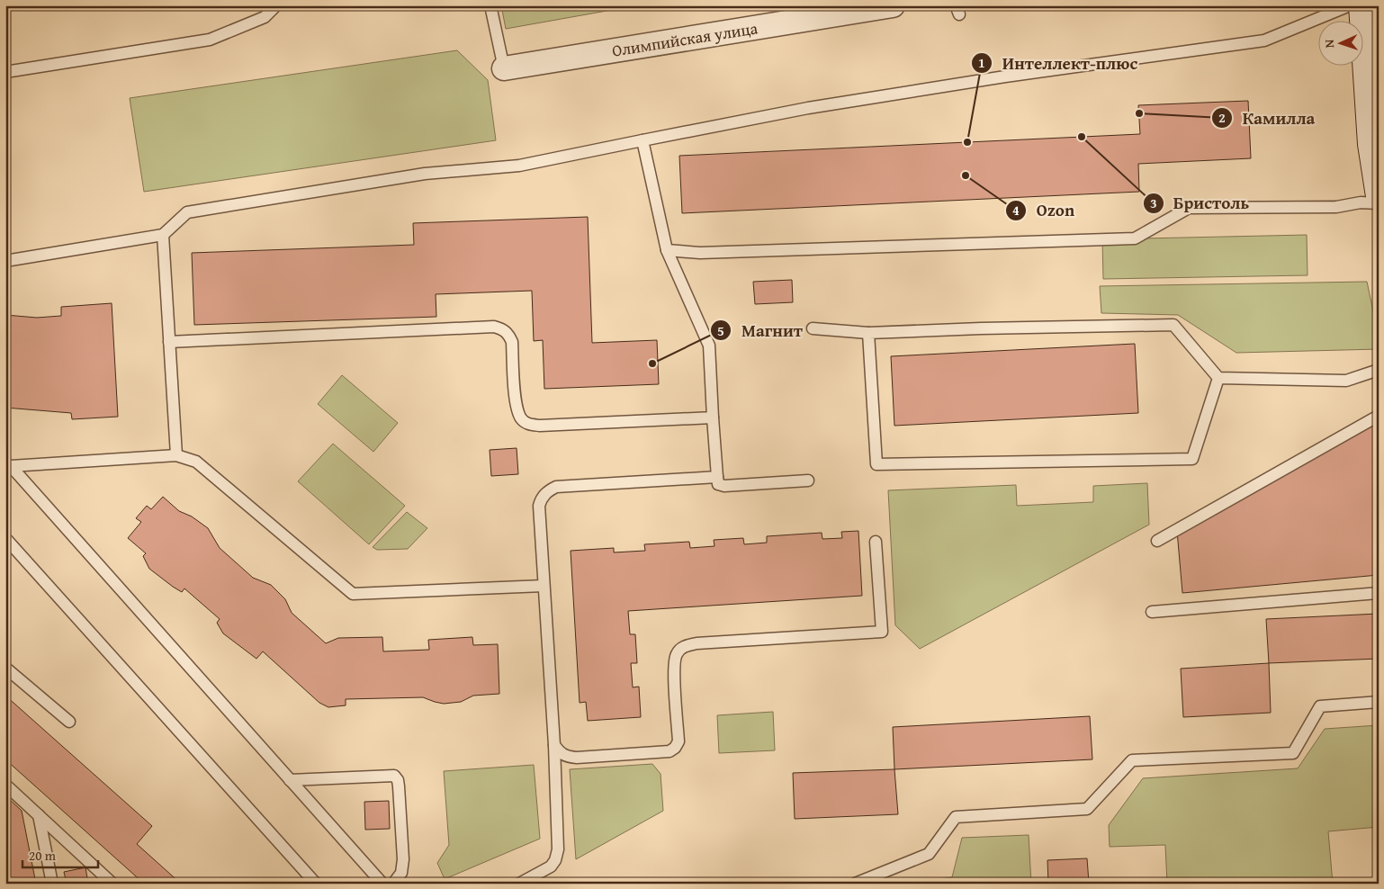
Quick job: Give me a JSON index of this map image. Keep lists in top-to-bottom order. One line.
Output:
{"streets":{"street":["Олимпийская улица"]},"places":["Камилла","Бристоль","Интеллект-плюс","Ozon","Магнит"],"scale_bar":"20 m","north":"left"}
